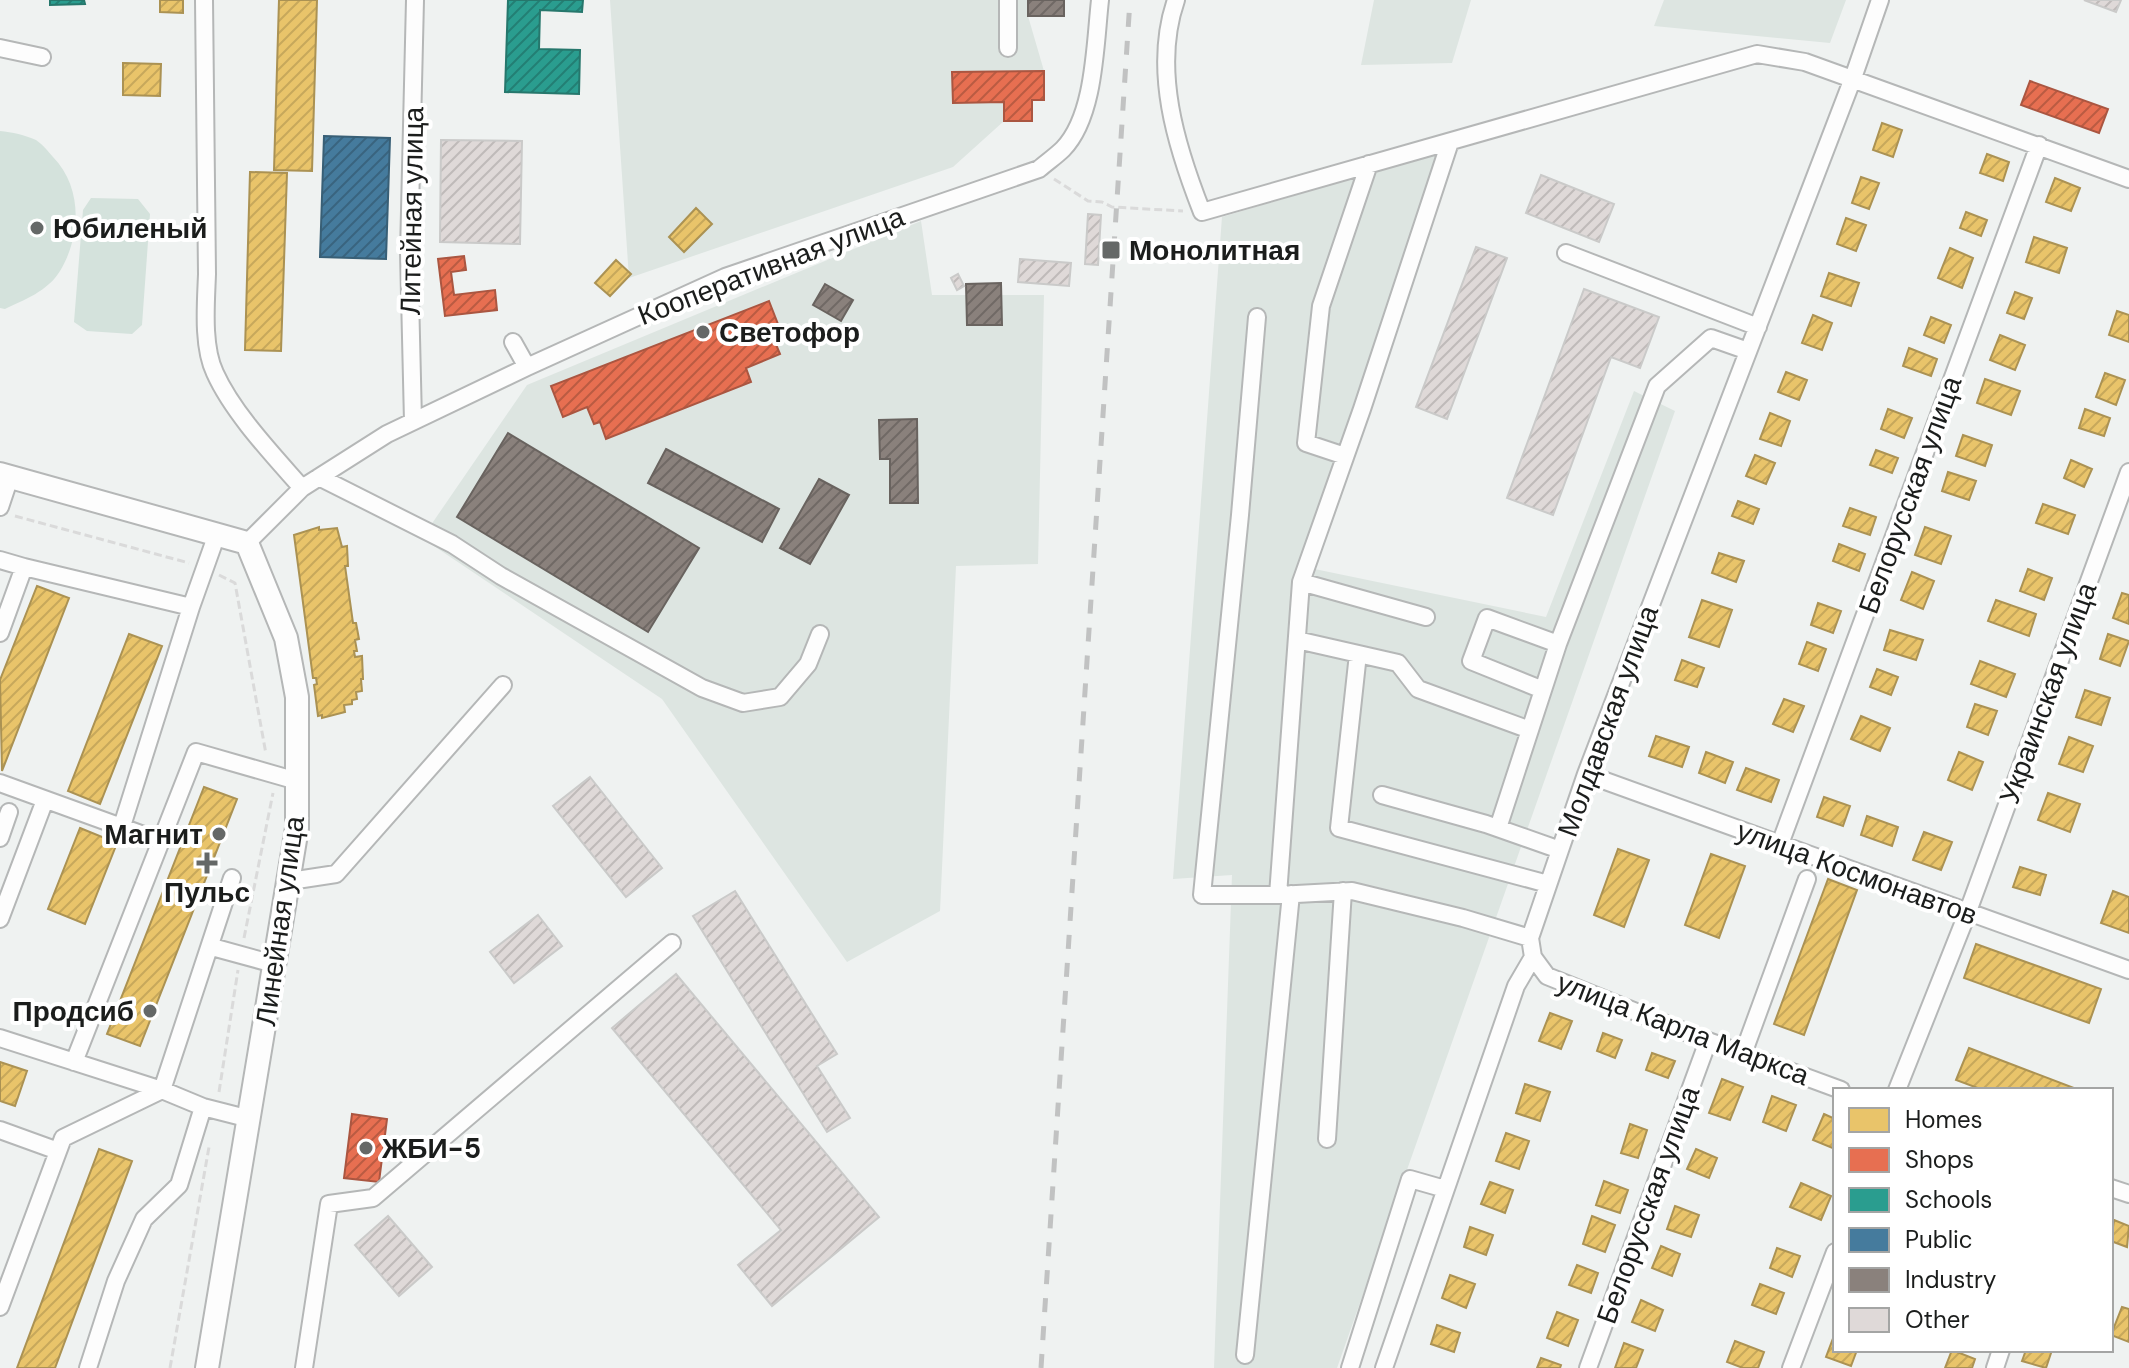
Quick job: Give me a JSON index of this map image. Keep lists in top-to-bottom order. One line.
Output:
{"streets":{"main road":["Линейная улица"],"street":["Литейная улица","Кооперативная улица","Белорусская улица","Украинская улица","Молдавская улица","улица Космонавтов","улица Карла Маркса"]},"crossings":[["Литейная улица","Кооперативная улица"],["Кооперативная улица","Линейная улица"],["Белорусская улица","улица Космонавтов"],["Белорусская улица","улица Карла Маркса"],["Украинская улица","улица Космонавтов"],["Молдавская улица","улица Космонавтов"],["Молдавская улица","улица Карла Маркса"]],"places":{"other":["Юбиленый","Светофор","Магнит","Продсиб","ЖБИ-5"],"transit":["Монолитная"],"health":["Пульс"]},"legend":["Homes","Shops","Schools","Public","Industry","Other"]}
